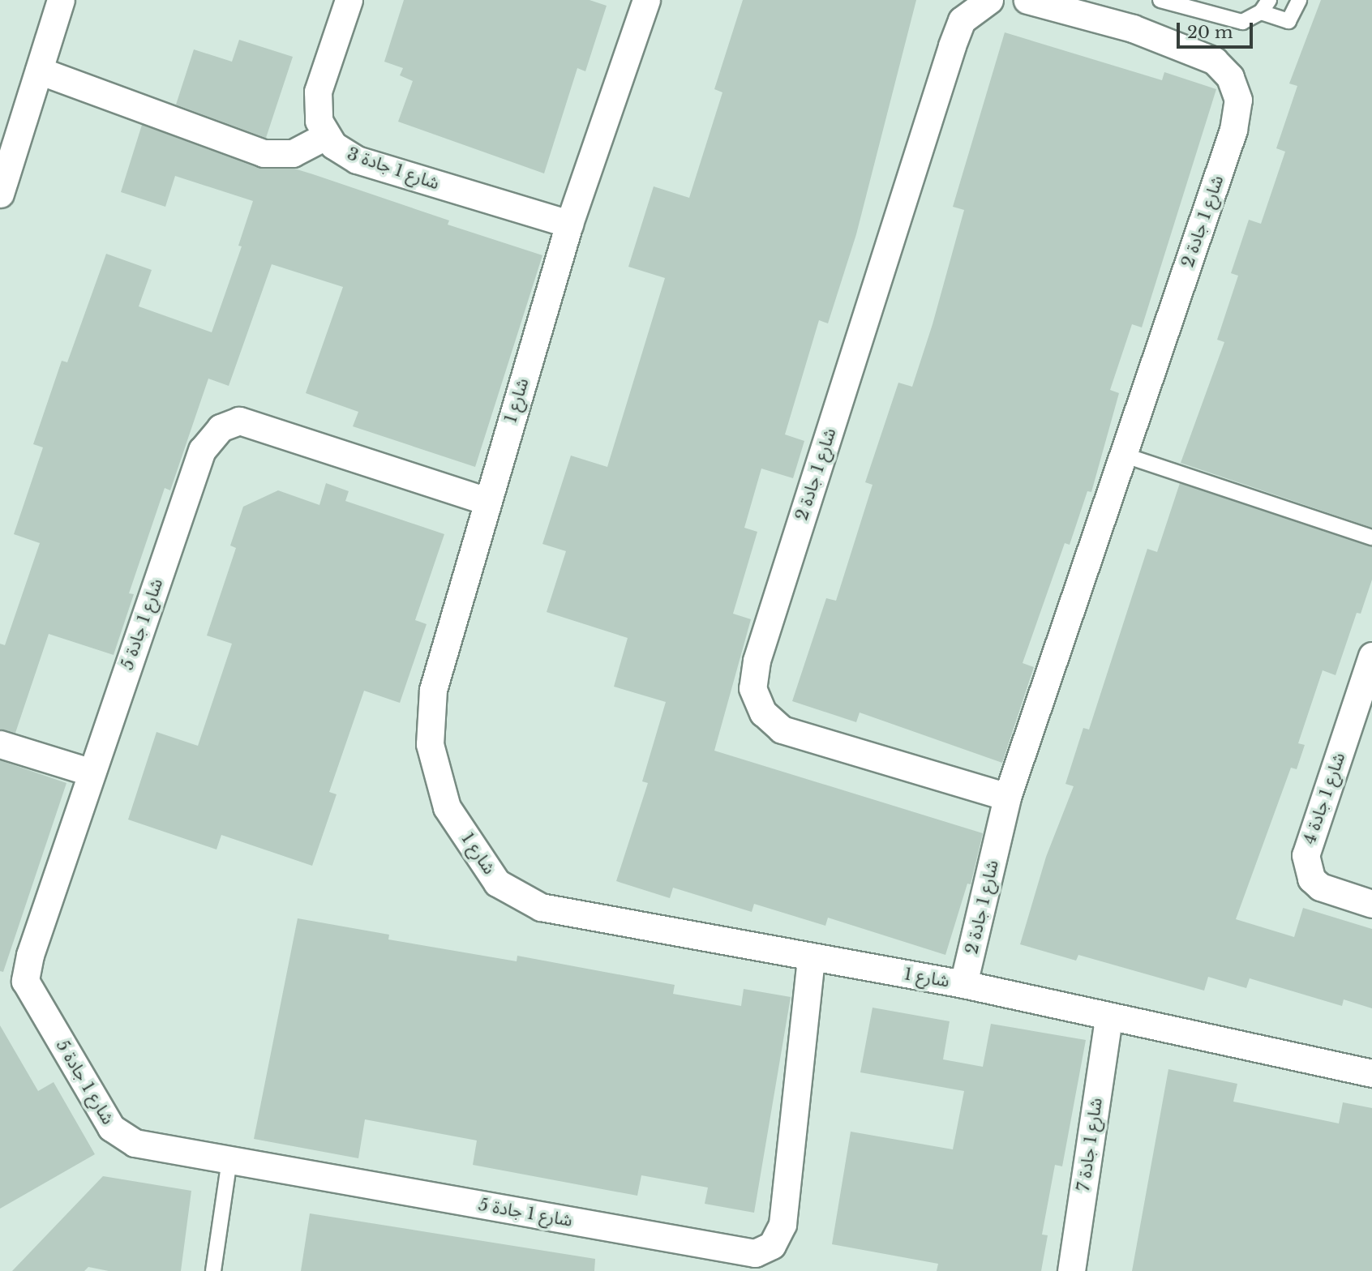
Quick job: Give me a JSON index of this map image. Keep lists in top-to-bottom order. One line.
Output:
{"streets":{"street":["شارع 1 جادة 3","شارع 1 جادة 2","شارع 1","شارع 1 جادة 5","شارع 1 جادة 4","شارع 1 جادة 7"]},"crossings":[["شارع 1 جادة 3","شارع 1"],["شارع 1 جادة 2","شارع 1"],["شارع 1","شارع 1 جادة 5"],["شارع 1","شارع 1 جادة 7"]],"scale_bar":"20 m"}
